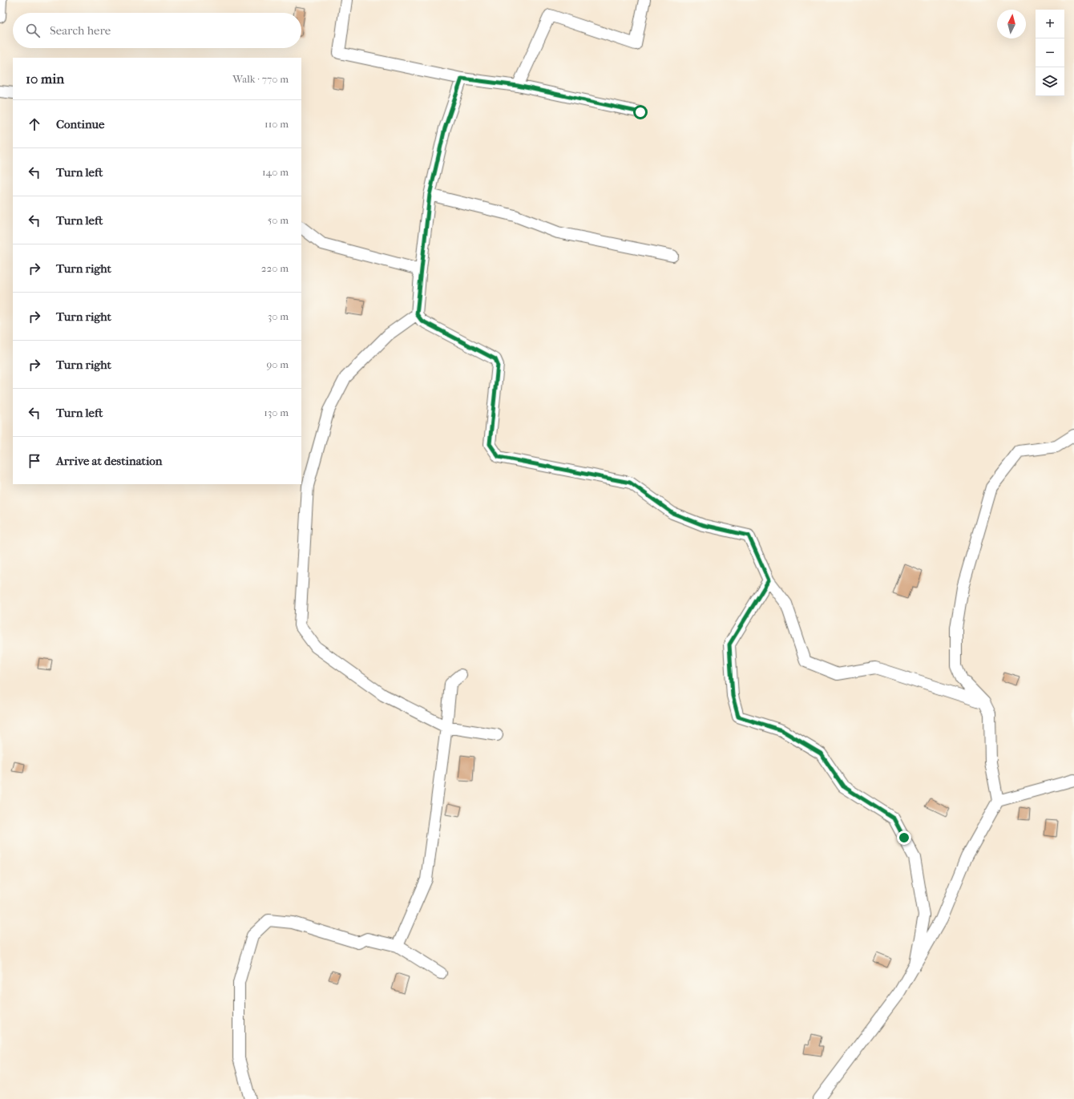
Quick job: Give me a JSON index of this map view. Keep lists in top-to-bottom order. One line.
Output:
{"north":"top","page":{"map_buttons":["+","−"],"search":"Search here","heading":["10 min","Walk · 770 m"],"list":[["Continue","110 m"],["Turn left","140 m"],["Turn left","50 m"],["Turn right","220 m"],["Turn right","30 m"],["Turn right","90 m"],["Turn left","130 m"],"Arrive at destination"]}}
